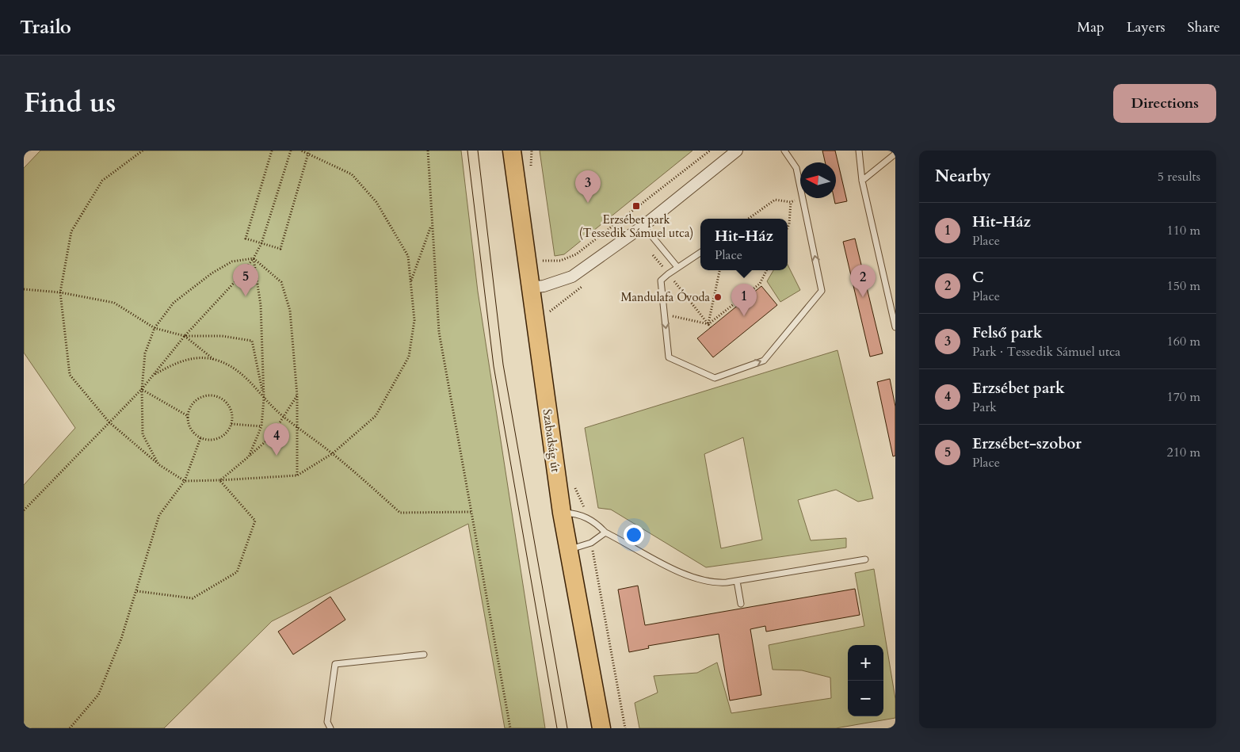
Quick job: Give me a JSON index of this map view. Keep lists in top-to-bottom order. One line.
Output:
{"streets":{"main road":["Szabadság út"]},"places":{"transit":["Erzsébet park (Tessedik Sámuel utca)"],"other":["Mandulafa Óvoda"]},"north":"left","page":{"header":"Trailo","nav":["Map","Layers","Share"],"title":"Find us","buttons":"Directions","heading":["Nearby","5 results"],"pins":["3","5","2","1","4"],"list":[{"mark":"1","name":"Hit-Ház","note":"Place","value":"110 m"},{"mark":"2","name":"C","note":"Place","value":"150 m"},{"mark":"3","name":"Felső park","note":"Park · Tessedik Sámuel utca","value":"160 m"},{"mark":"4","name":"Erzsébet park","note":"Park","value":"170 m"},{"mark":"5","name":"Erzsébet-szobor","note":"Place","value":"210 m"}],"popup":["Hit-Ház","Place"],"map_buttons":["+","−"]}}
